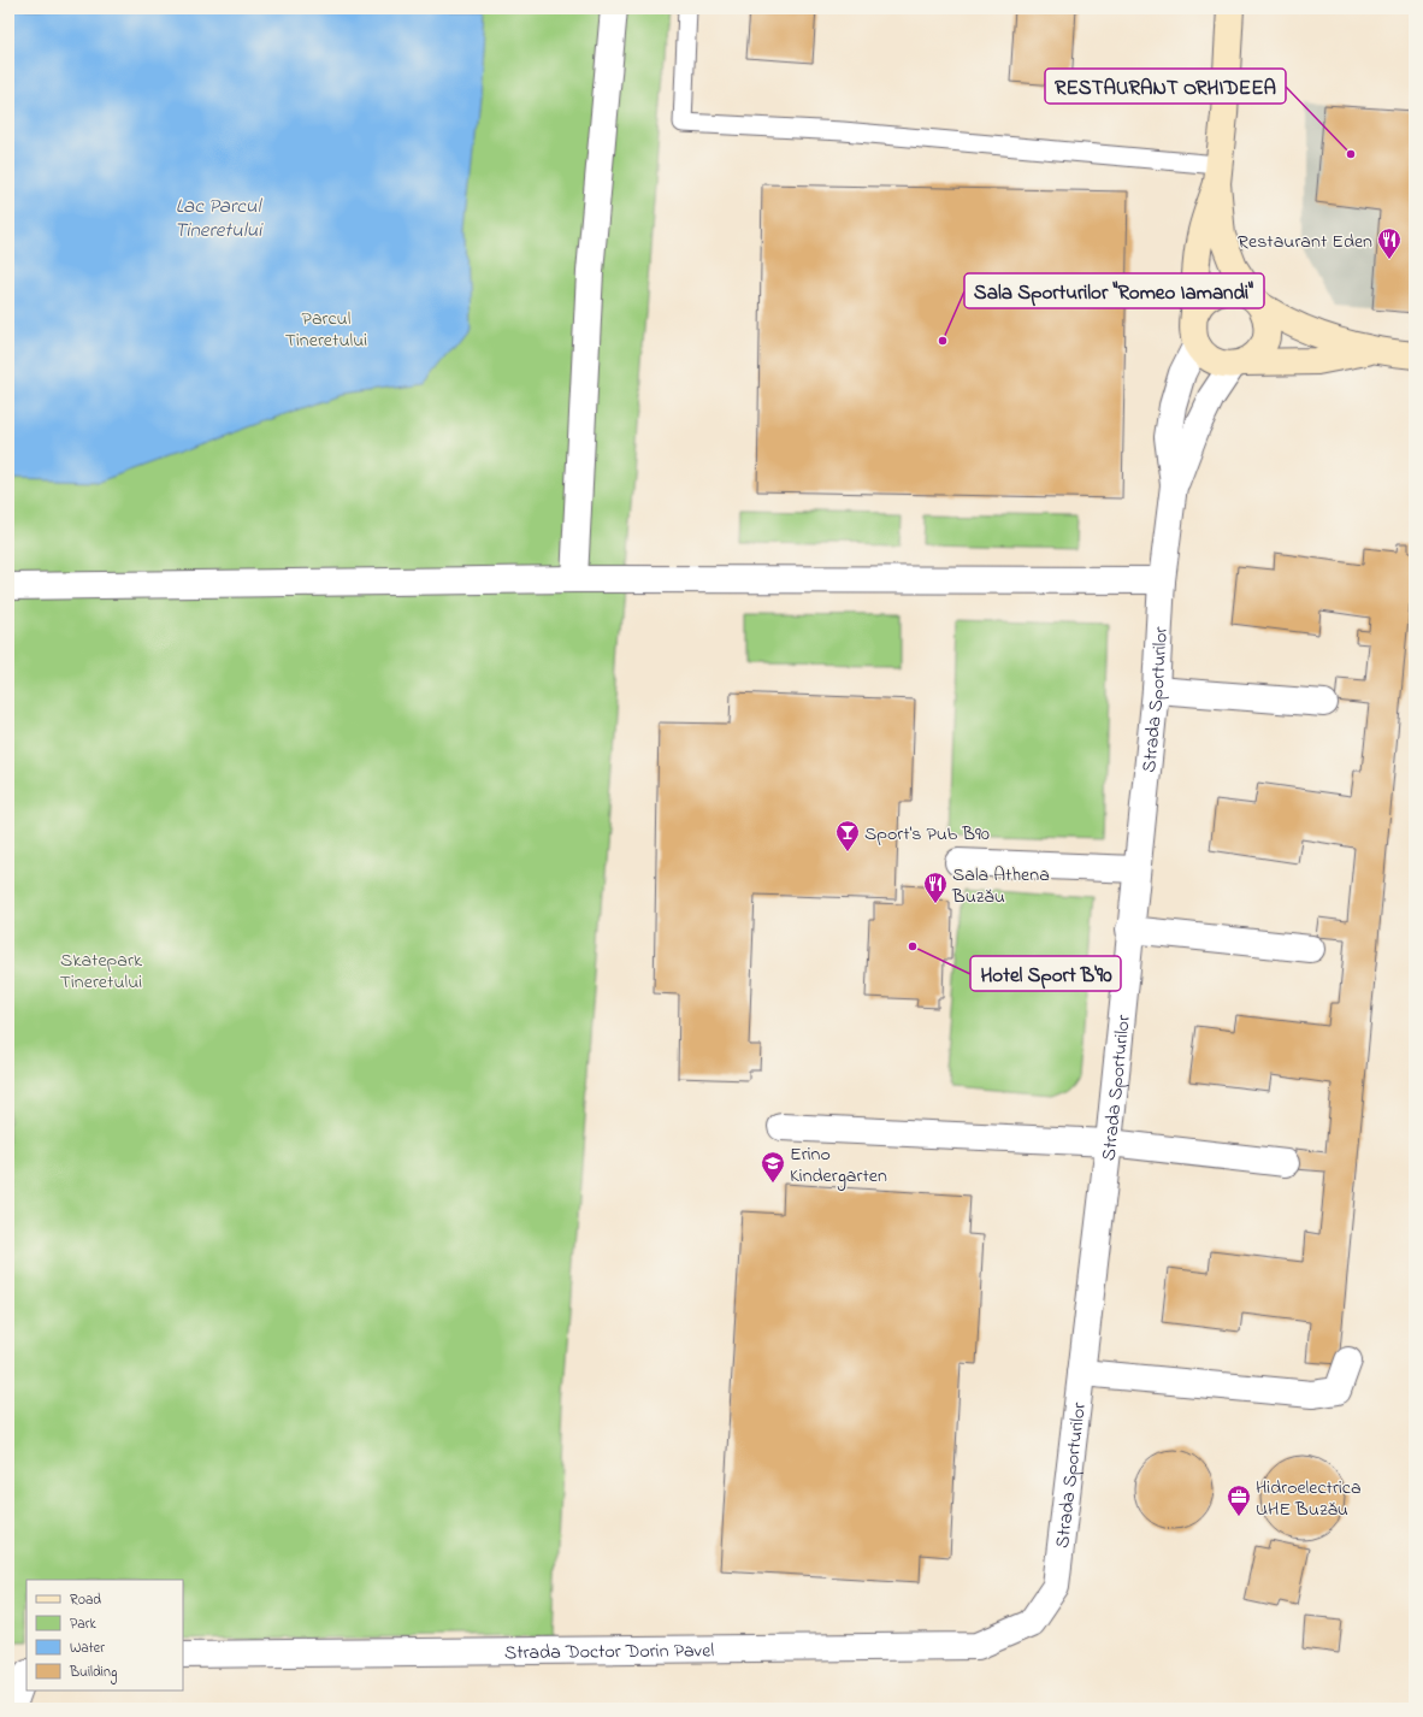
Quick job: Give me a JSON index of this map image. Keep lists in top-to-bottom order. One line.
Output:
{"streets":{"street":["Strada Sporturilor","Strada Doctor Dorin Pavel"]},"crossings":[["Strada Sporturilor","Strada Doctor Dorin Pavel"]],"water":["Lac Parcul Tineretului"],"parks":["Parcul Tineretului","Skatepark Tineretului"],"places":{"other":["RESTAURANT ORHIDEEA","Sala Sporturilor \"Romeo Iamandi\"","Hotel Sport B'90"],"restaurant":["Restaurant Eden","Sala Athena Buzău"],"bar":["Sport's Pub B90"],"school or university":["Erino Kindergarten"],"office":["Hidroelectrica UHE Buzău"]},"legend":["Road","Park","Water","Building"]}
